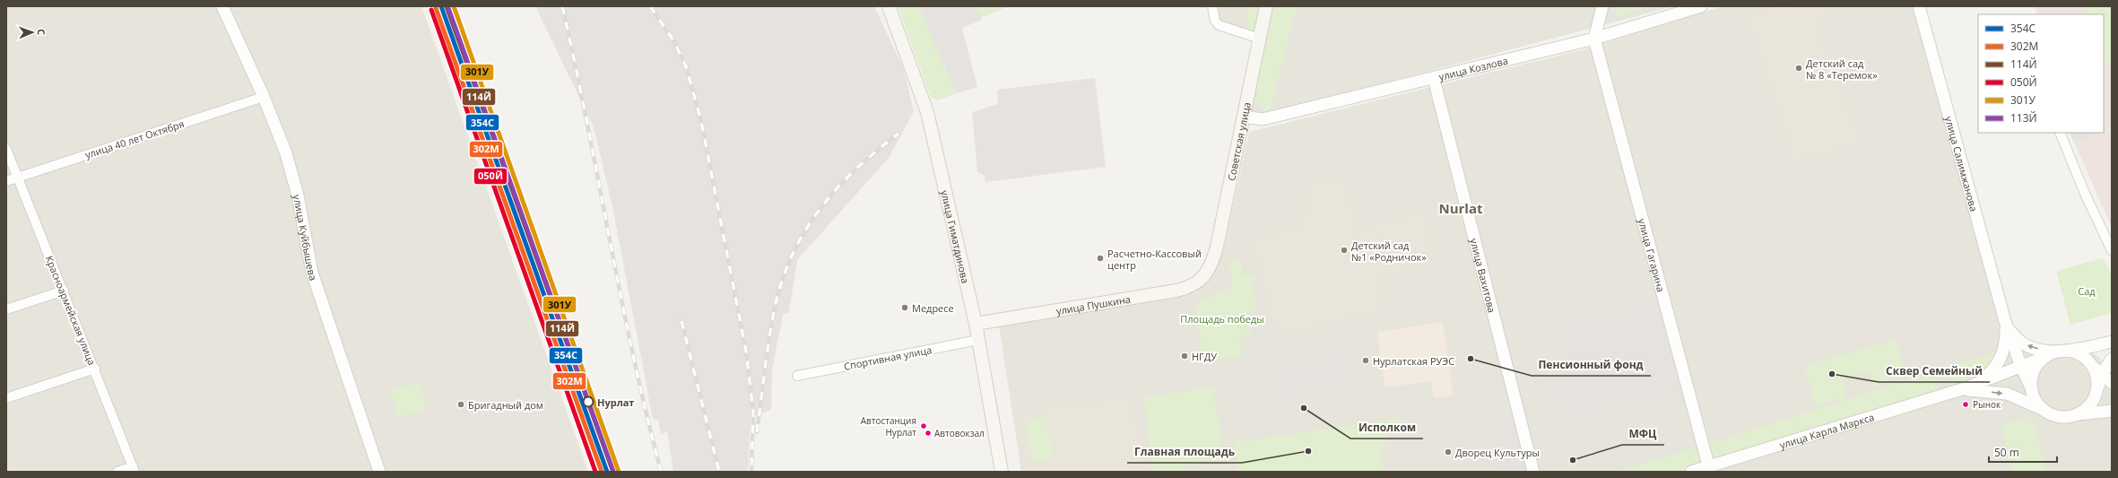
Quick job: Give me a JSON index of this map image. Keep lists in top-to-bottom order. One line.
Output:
{"streets":{"main road":["Советская улица","улица Гиматдинова","улица Пушкина"],"street":["улица Козлова","улица 40 лет Октября","улица Салимжанова","улица Куйбышева","улица Гагарина","улица Вахитова","Красноармейская улица","Спортивная улица","улица Карла Маркса"]},"crossings":[["улица Козлова","Советская улица"],["улица Козлова","улица Гагарина"],["улица Козлова","улица Вахитова"],["улица 40 лет Октября","улица Куйбышева"],["улица 40 лет Октября","Красноармейская улица"],["Советская улица","улица Пушкина"],["улица Гиматдинова","улица Пушкина"],["улица Гиматдинова","Спортивная улица"],["улица Гагарина","улица Карла Маркса"]],"districts":["Nurlat"],"parks":["Сад","Площадь победы"],"places":["Детский сад № 8 «Теремок»","Детский сад №1 «Родничок»","Расчетно-Кассовый центр","Медресе","НГДУ","Пенсионный фонд","Нурлатская РУЭС","Сквер Семейный","Нурлат","Бригадный дом","Рынок","Исполком","Автостанция Нурлат","Автовокзал","Главная площадь","Дворец Культуры","МФЦ"],"lines":["transit line 354С","transit line 114Й","transit line 301У","transit line 302М","transit line 113Й","transit line 050Й"],"legend":["354С","302М","114Й","050Й","301У","113Й"],"scale_bar":"50 m","north":"right"}
